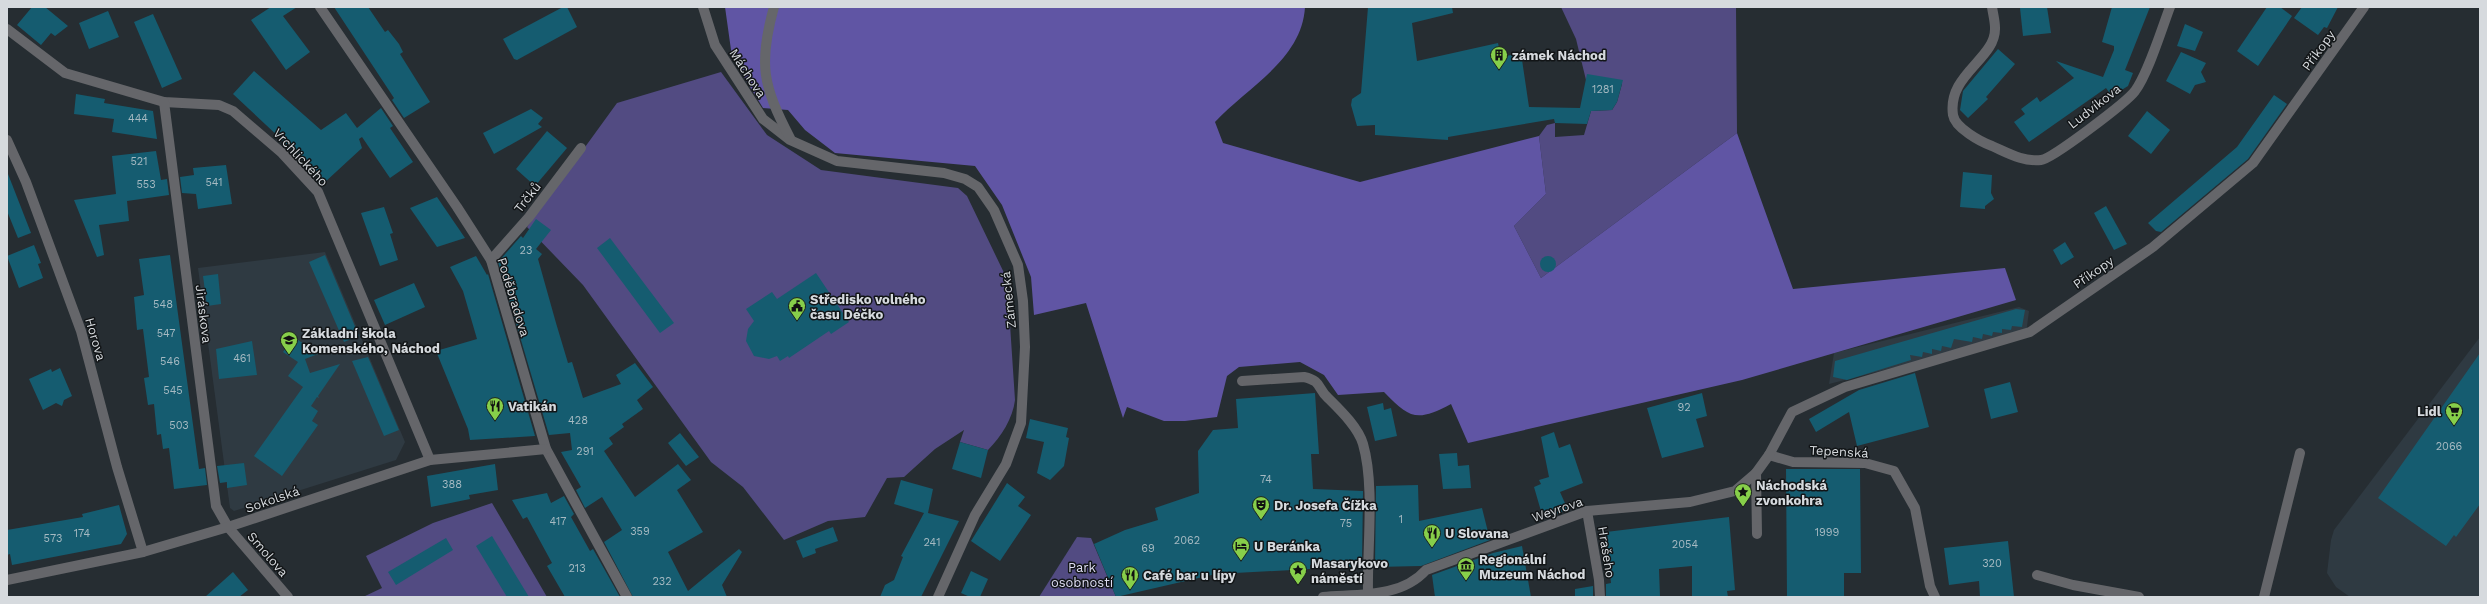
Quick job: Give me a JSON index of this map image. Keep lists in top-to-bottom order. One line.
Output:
{"streets":{"street":["Příkopy","Máchova","Ludvíkova","Vrchlického","Trčků","Poděbradova","Zámecká","Jiráskova","Horova","Tepenská","Sokolská","Weyrova","Hrašeho","Smolova"]},"crossings":[["Příkopy","Tepenská"],["Příkopy","Weyrova"],["Máchova","Zámecká"],["Vrchlického","Jiráskova"],["Vrchlického","Sokolská"],["Trčků","Poděbradova"],["Poděbradova","Sokolská"],["Jiráskova","Sokolská"],["Jiráskova","Smolova"],["Horova","Sokolská"],["Tepenská","Weyrova"],["Sokolská","Smolova"],["Weyrova","Hrašeho"]],"parks":["Park osobností"],"places":{"building":["zámek Náchod"],"public building":["Středisko volného času Déčko"],"school or university":["Základní škola Komenského, Náchod"],"restaurant":["Vatikán","U Slovana","Café bar u lípy"],"supermarket":["Lidl"],"place":["Náchodská zvonkohra","Masarykovo náměstí"],"theatre":["Dr. Josefa Čížka"],"hotel":["U Beránka"],"museum":["Regionální Muzeum Náchod"]},"house_numbers":["1281","444","521","541","553","23","548","547","461","546","545","92","428","503","2066","291","74","388","1","417","75","359","1999","174","573","2062","241","2054","69","320","213","232"]}
